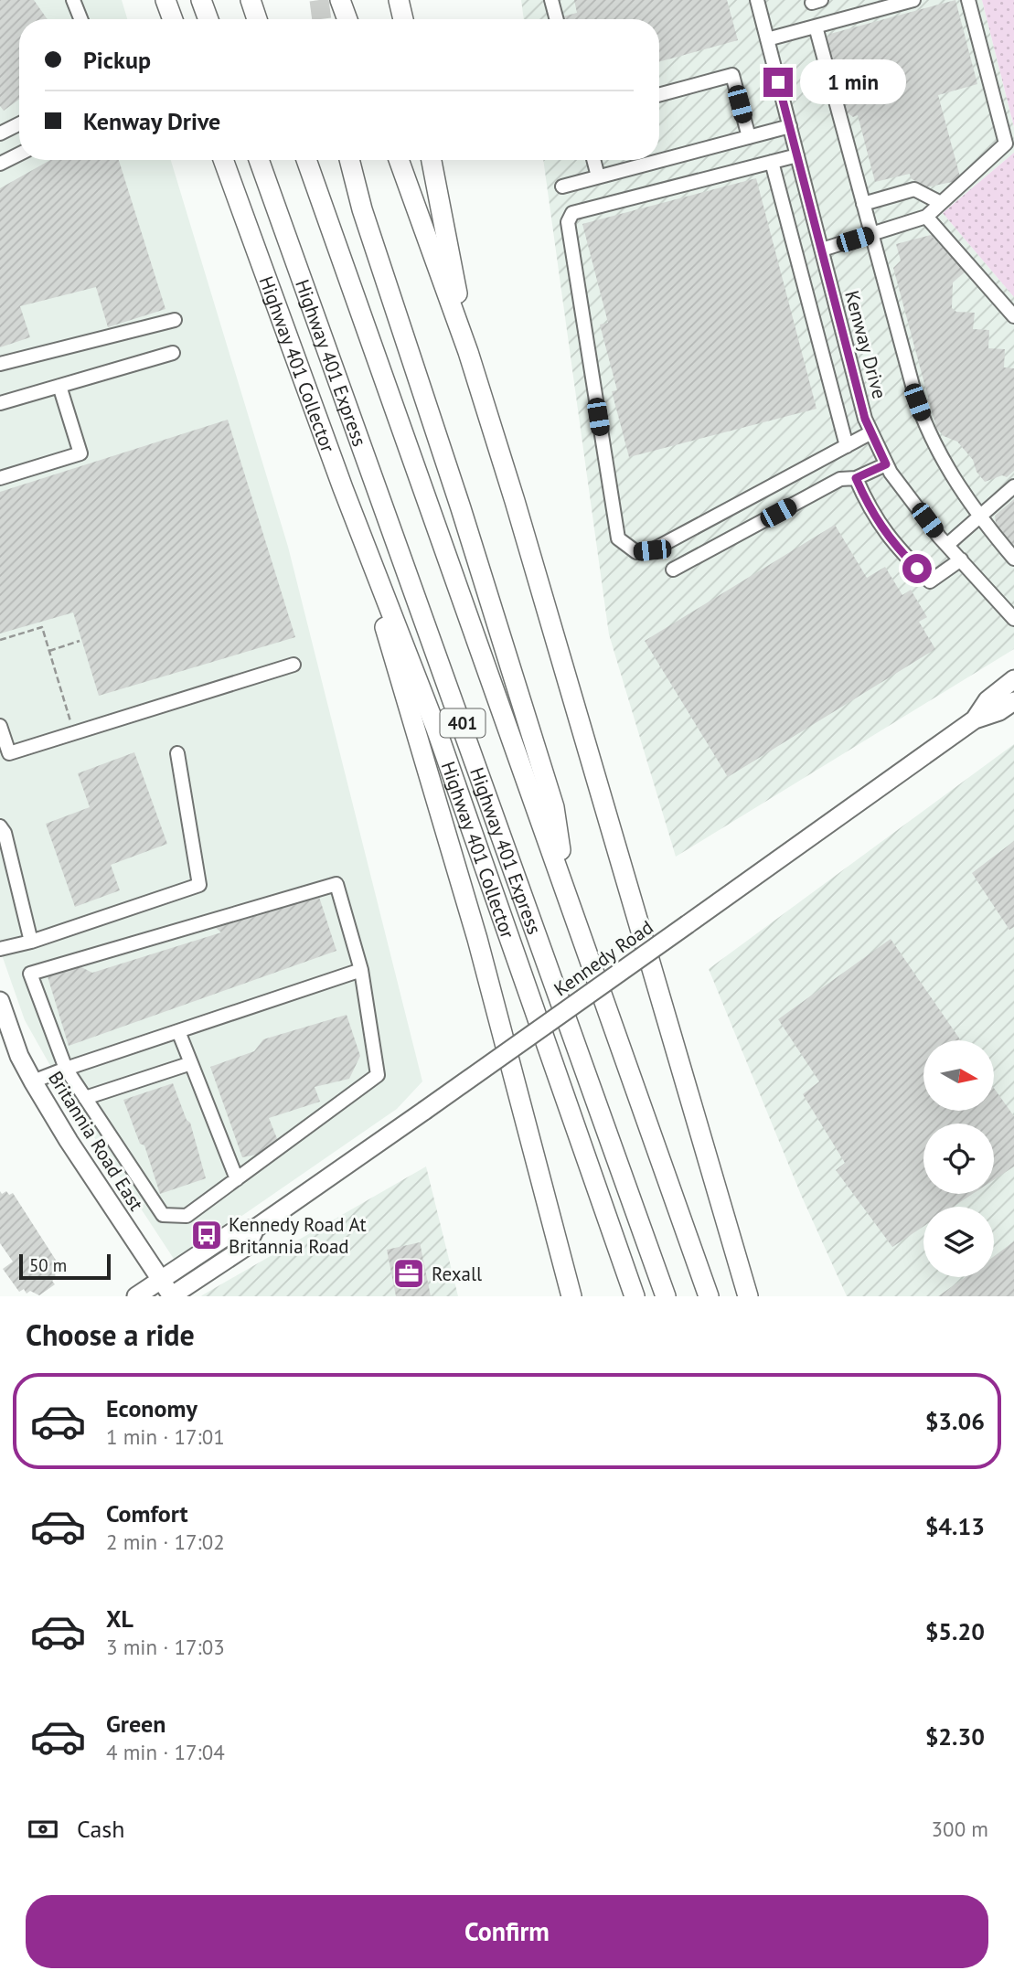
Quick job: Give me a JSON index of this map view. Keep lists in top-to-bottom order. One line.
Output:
{"streets":{"highway":["Highway 401 Collector","Highway 401 Express","401"],"main road":["Kennedy Road","Britannia Road East"],"street":["Kenway Drive"]},"crossings":[["Kennedy Road","Britannia Road East"]],"places":{"bus stop":["Kennedy Road At Britannia Road"],"office":["Rexall"]},"scale_bar":"50 m","north":"right","page":{"banner":["Pickup","Kenway Drive"],"bubble":"1 min","scale":"50 m","heading":"Choose a ride","list":[{"name":"Economy","note":"1 min · 17:01","value":"$3.06"},{"name":"Comfort","note":"2 min · 17:02","value":"$4.13"},{"name":"XL","note":"3 min · 17:03","value":"$5.20"},{"name":"Green","note":"4 min · 17:04","value":"$2.30"}],"pay":["Cash","300 m"],"buttons":"Confirm"}}
